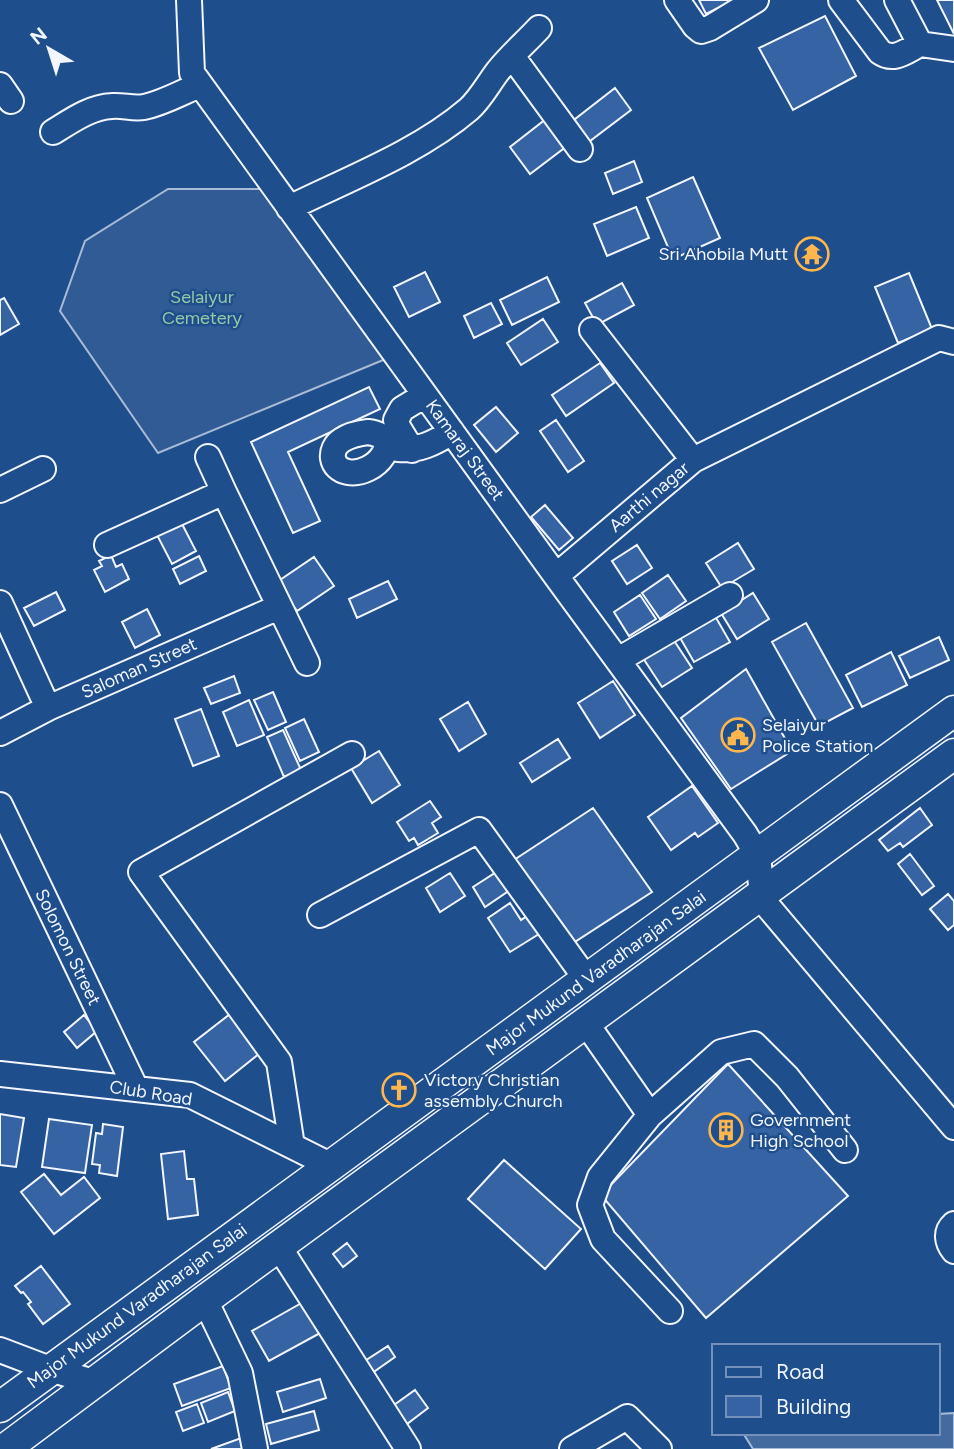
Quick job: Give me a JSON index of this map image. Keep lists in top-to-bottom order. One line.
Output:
{"streets":{"main road":["Major Mukund Varadharajan Salai"],"street":["Kamaraj Street","Aarthi nagar","Saloman Street","Solomon Street","Club Road"]},"crossings":[["Kamaraj Street","Aarthi nagar"],["Kamaraj Street","Major Mukund Varadharajan Salai"],["Solomon Street","Club Road"],["Major Mukund Varadharajan Salai","Club Road"]],"parks":["Selaiyur Cemetery"],"places":{"temple":["Sri Ahobila Mutt"],"public building":["Selaiyur Police Station"],"church":["Victory Christian assembly Church"],"building":["Government High School"]},"legend":["Road","Building"],"north":"top left"}
